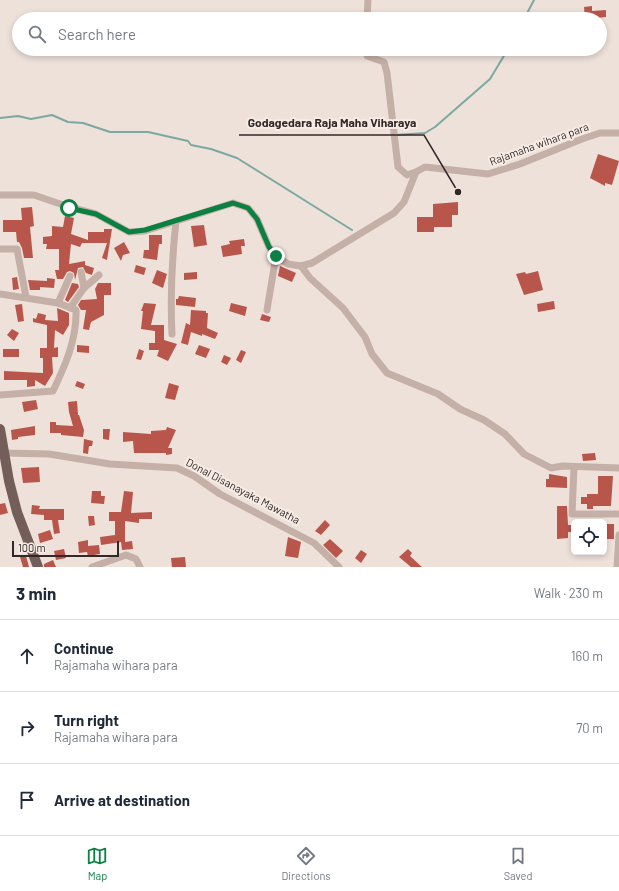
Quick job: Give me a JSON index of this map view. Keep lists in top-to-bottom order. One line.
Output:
{"streets":{"street":["Rajamaha wihara para","Donal Disanayaka Mawatha"]},"places":["Godagedara Raja Maha Viharaya"],"scale_bar":"100 m","page":{"search":"Search here","scale":"100 m","heading":["3 min","Walk · 230 m"],"list":[["Continue","Rajamaha wihara para","160 m"],["Turn right","Rajamaha wihara para","70 m"],"Arrive at destination"],"nav":["Map","Directions","Saved"]}}
